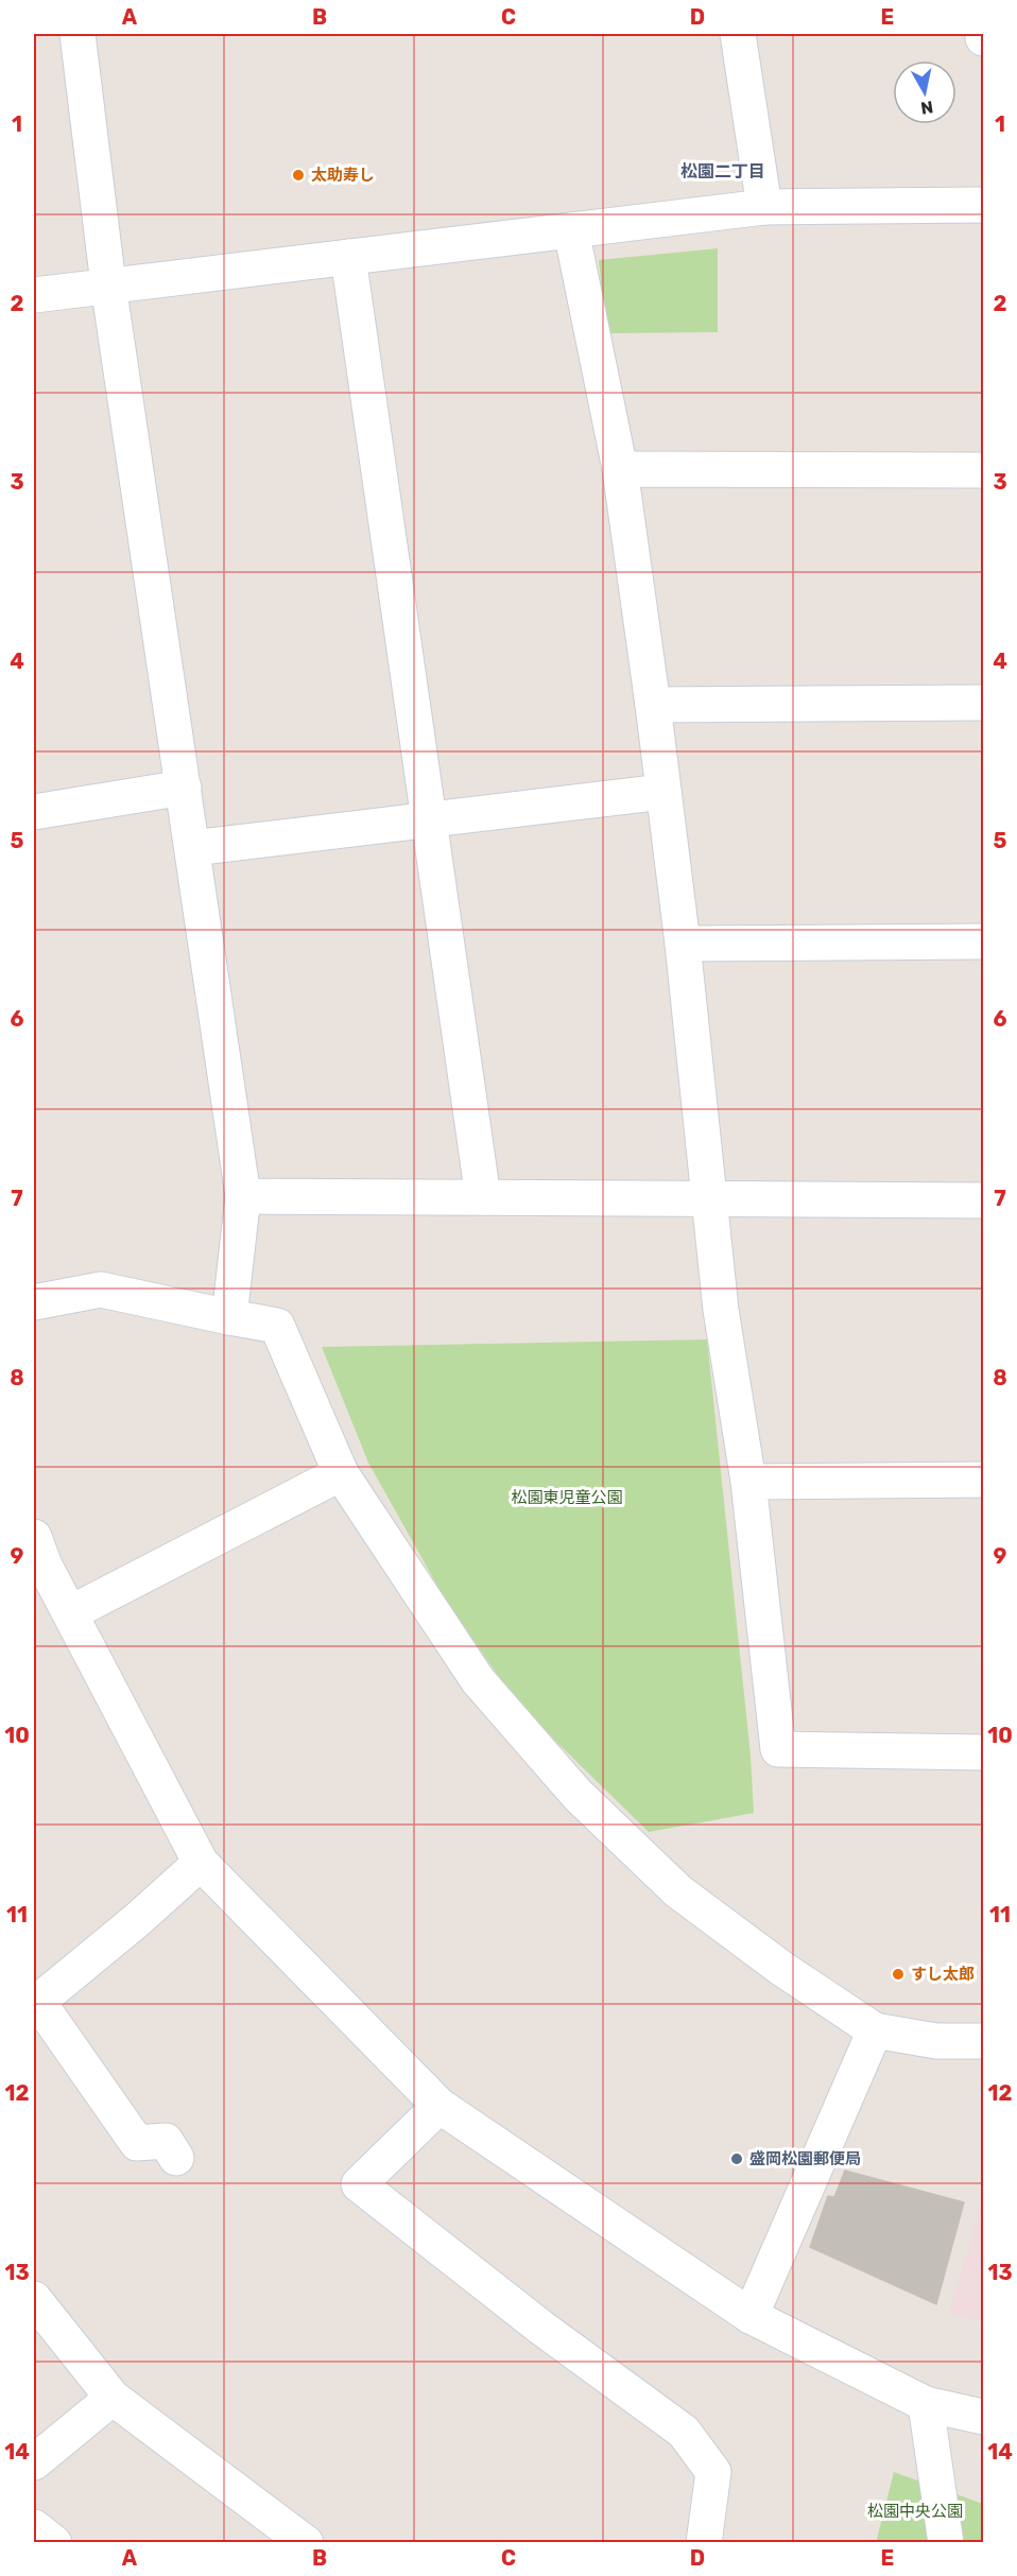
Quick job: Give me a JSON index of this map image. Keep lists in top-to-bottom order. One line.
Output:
{"districts":["松園二丁目"],"parks":["松園東児童公園","松園中央公園"],"places":["太助寿し","すし太郎","盛岡松園郵便局"],"north":"bottom","grid":{"columns":["A","B","C","D","E"],"rows":["1","2","3","4","5","6","7","8","9","10","11","12","13","14"]}}
